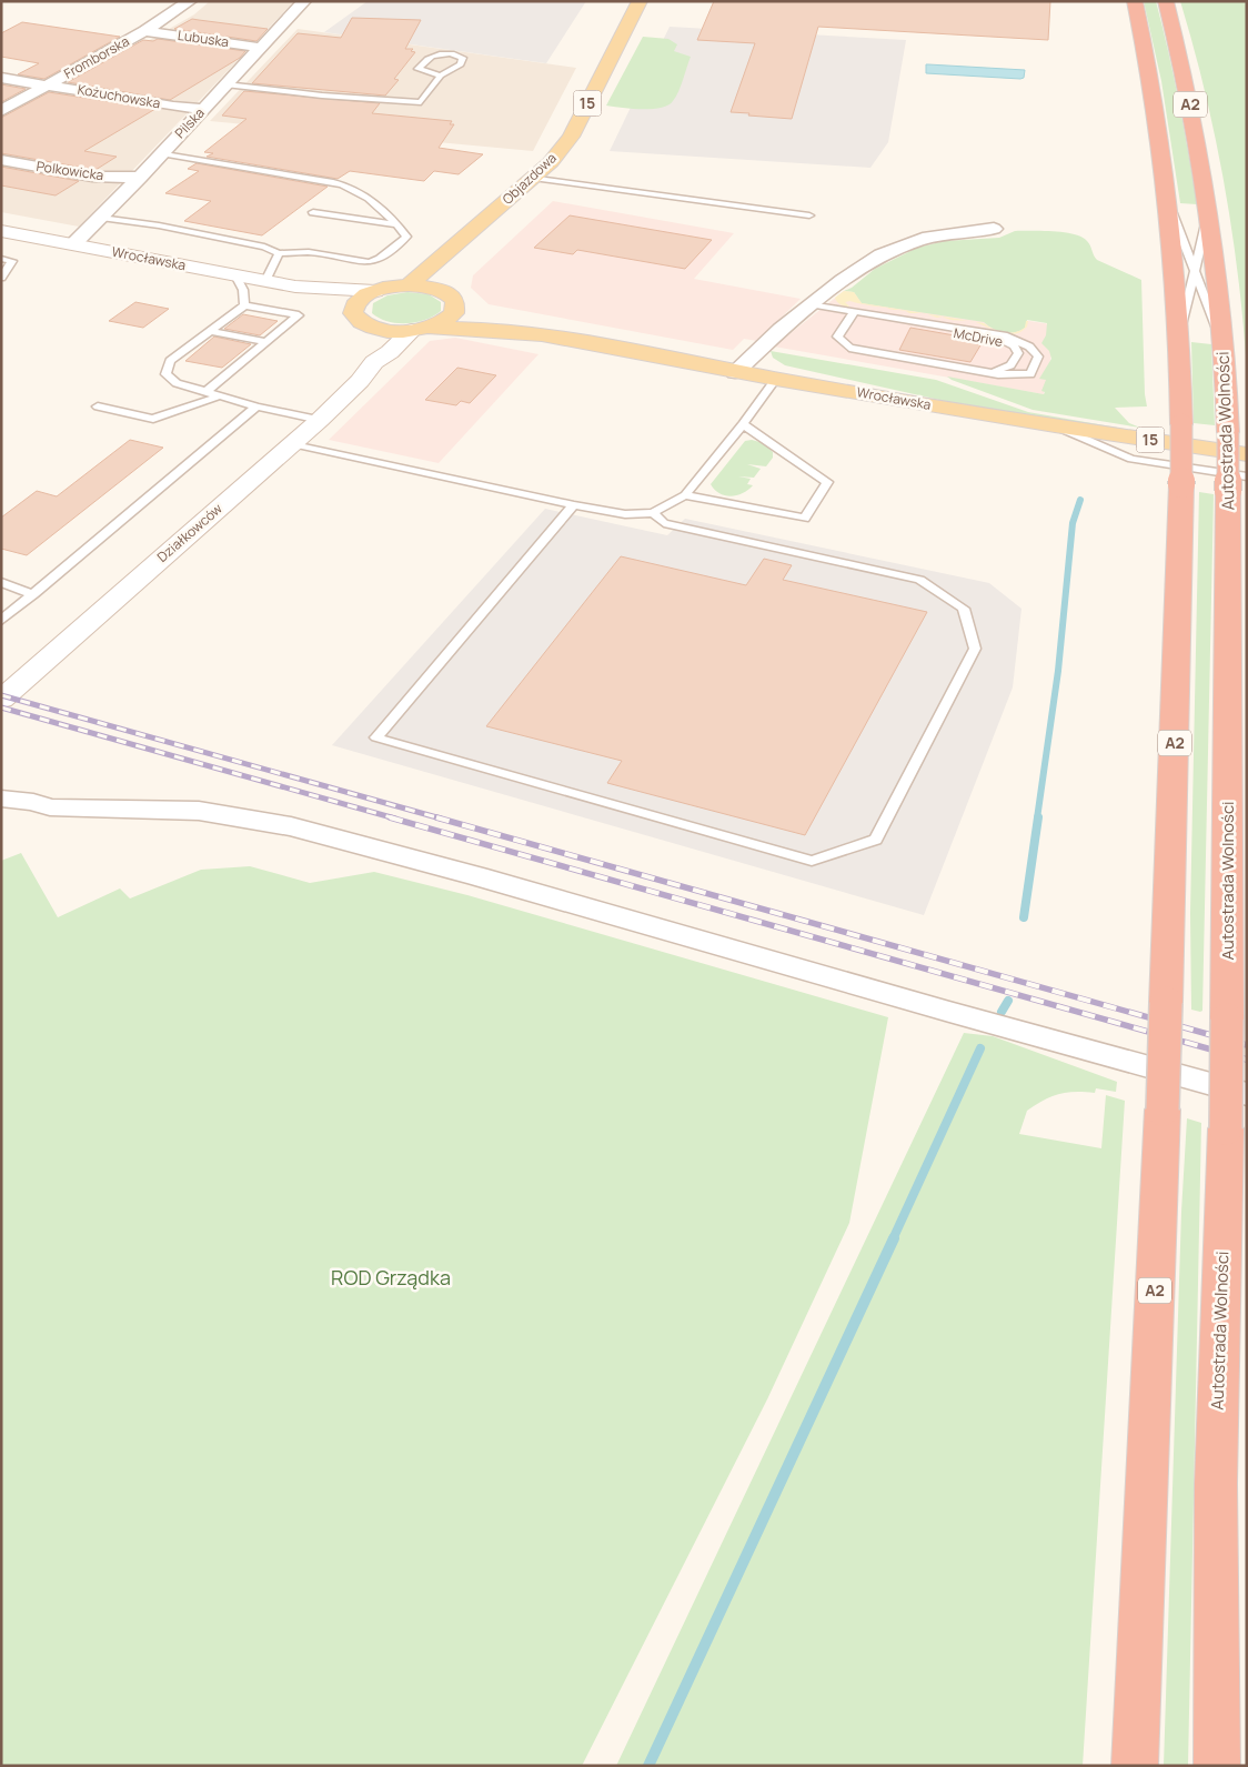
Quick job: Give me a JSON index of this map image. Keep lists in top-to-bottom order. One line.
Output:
{"streets":{"highway":["A2","Autostrada Wolności"],"main road":["15","Objazdowa","Wrocławska"],"street":["Lubuska","Fromborska","Kożuchowska","Pilska","Polkowicka","Działkowców"],"lane":["McDrive"]},"crossings":[["Lubuska","Fromborska"],["Lubuska","Pilska"],["Fromborska","Kożuchowska"],["Kożuchowska","Pilska"],["15","Wrocławska"],["15","Działkowców"],["Pilska","Polkowicka"],["Pilska","Wrocławska"],["Wrocławska","Działkowców"]],"parks":["ROD Grządka"]}
